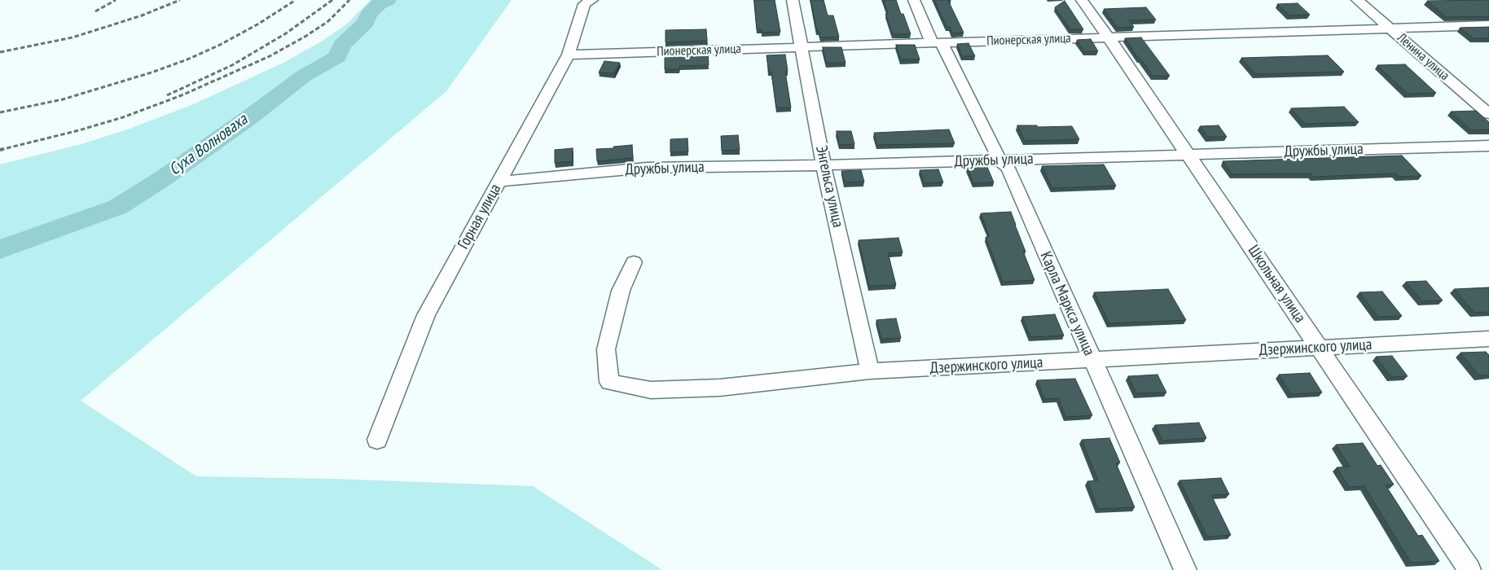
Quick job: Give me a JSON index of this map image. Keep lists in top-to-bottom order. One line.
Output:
{"streets":{"street":["Пионерская улица","Ленина улица","Дружбы улица","Энгельса улица","Горная улица","Школьная улица","Карла Маркса улица","Дзержинского улица"]},"crossings":[["Пионерская улица","Ленина улица"],["Пионерская улица","Энгельса улица"],["Пионерская улица","Горная улица"],["Пионерская улица","Школьная улица"],["Пионерская улица","Карла Маркса улица"],["Дружбы улица","Энгельса улица"],["Дружбы улица","Горная улица"],["Дружбы улица","Школьная улица"],["Дружбы улица","Карла Маркса улица"],["Энгельса улица","Дзержинского улица"],["Школьная улица","Дзержинского улица"],["Карла Маркса улица","Дзержинского улица"]],"water":["Суха Волноваха"]}
